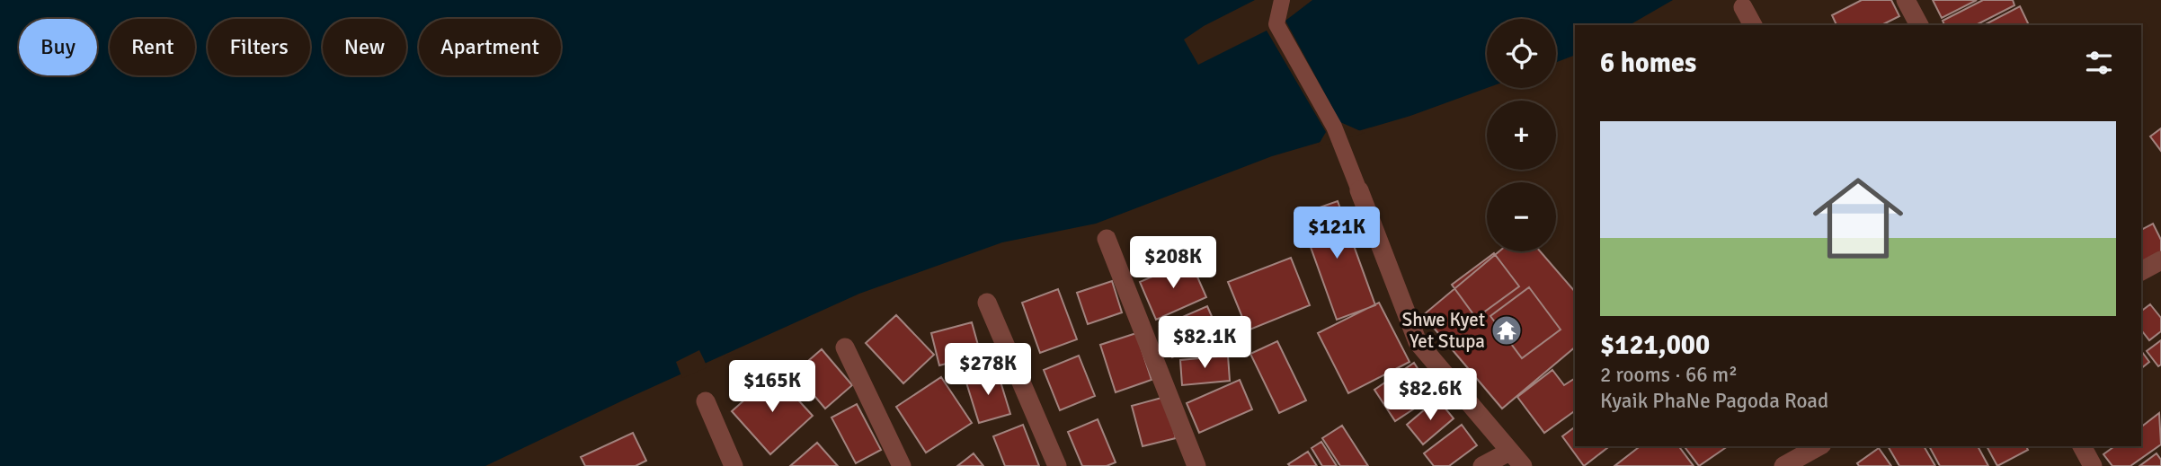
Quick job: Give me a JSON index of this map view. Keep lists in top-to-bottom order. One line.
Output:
{"places":{"temple":["Shwe Kyet Yet Stupa"]},"page":{"map_buttons":["+","−"],"chip":["Buy","Rent","Filters","New","Apartment"],"heading":"6 homes","list":[{"name":"$121,000","note":"2 rooms · 66 m² · Kyaik PhaNe Pagoda Road"}],"price":["$121K","$208K","$82.1K","$278K","$165K","$82.6K"]}}
